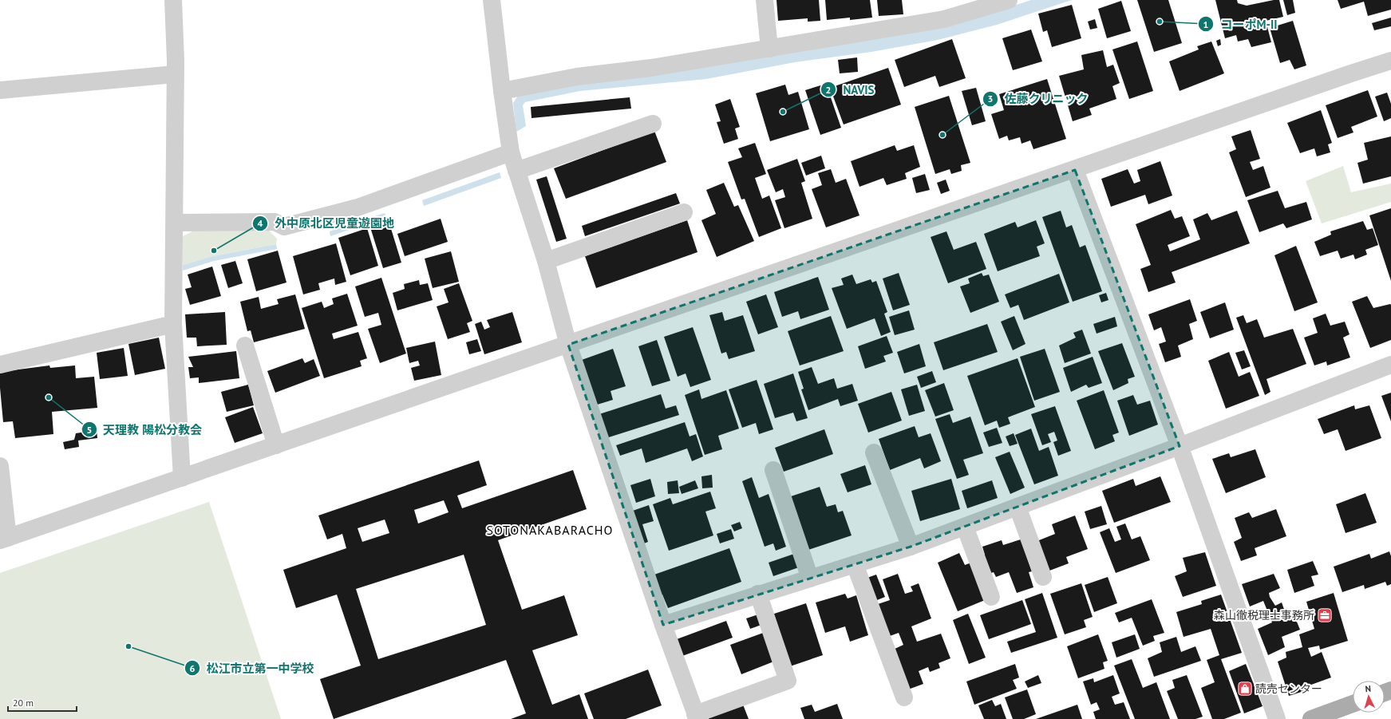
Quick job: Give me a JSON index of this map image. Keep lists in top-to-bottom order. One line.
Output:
{"districts":["SOTONAKABARACHO"],"places":{"other":["コーポM-II","NAVIS","佐藤クリニック","外中原北区児童遊園地","天理教 陽松分教会","松江市立第一中学校"],"office":["森山徹税理士事務所"],"shop":["読売センター"]},"scale_bar":"20 m","north":"top"}
